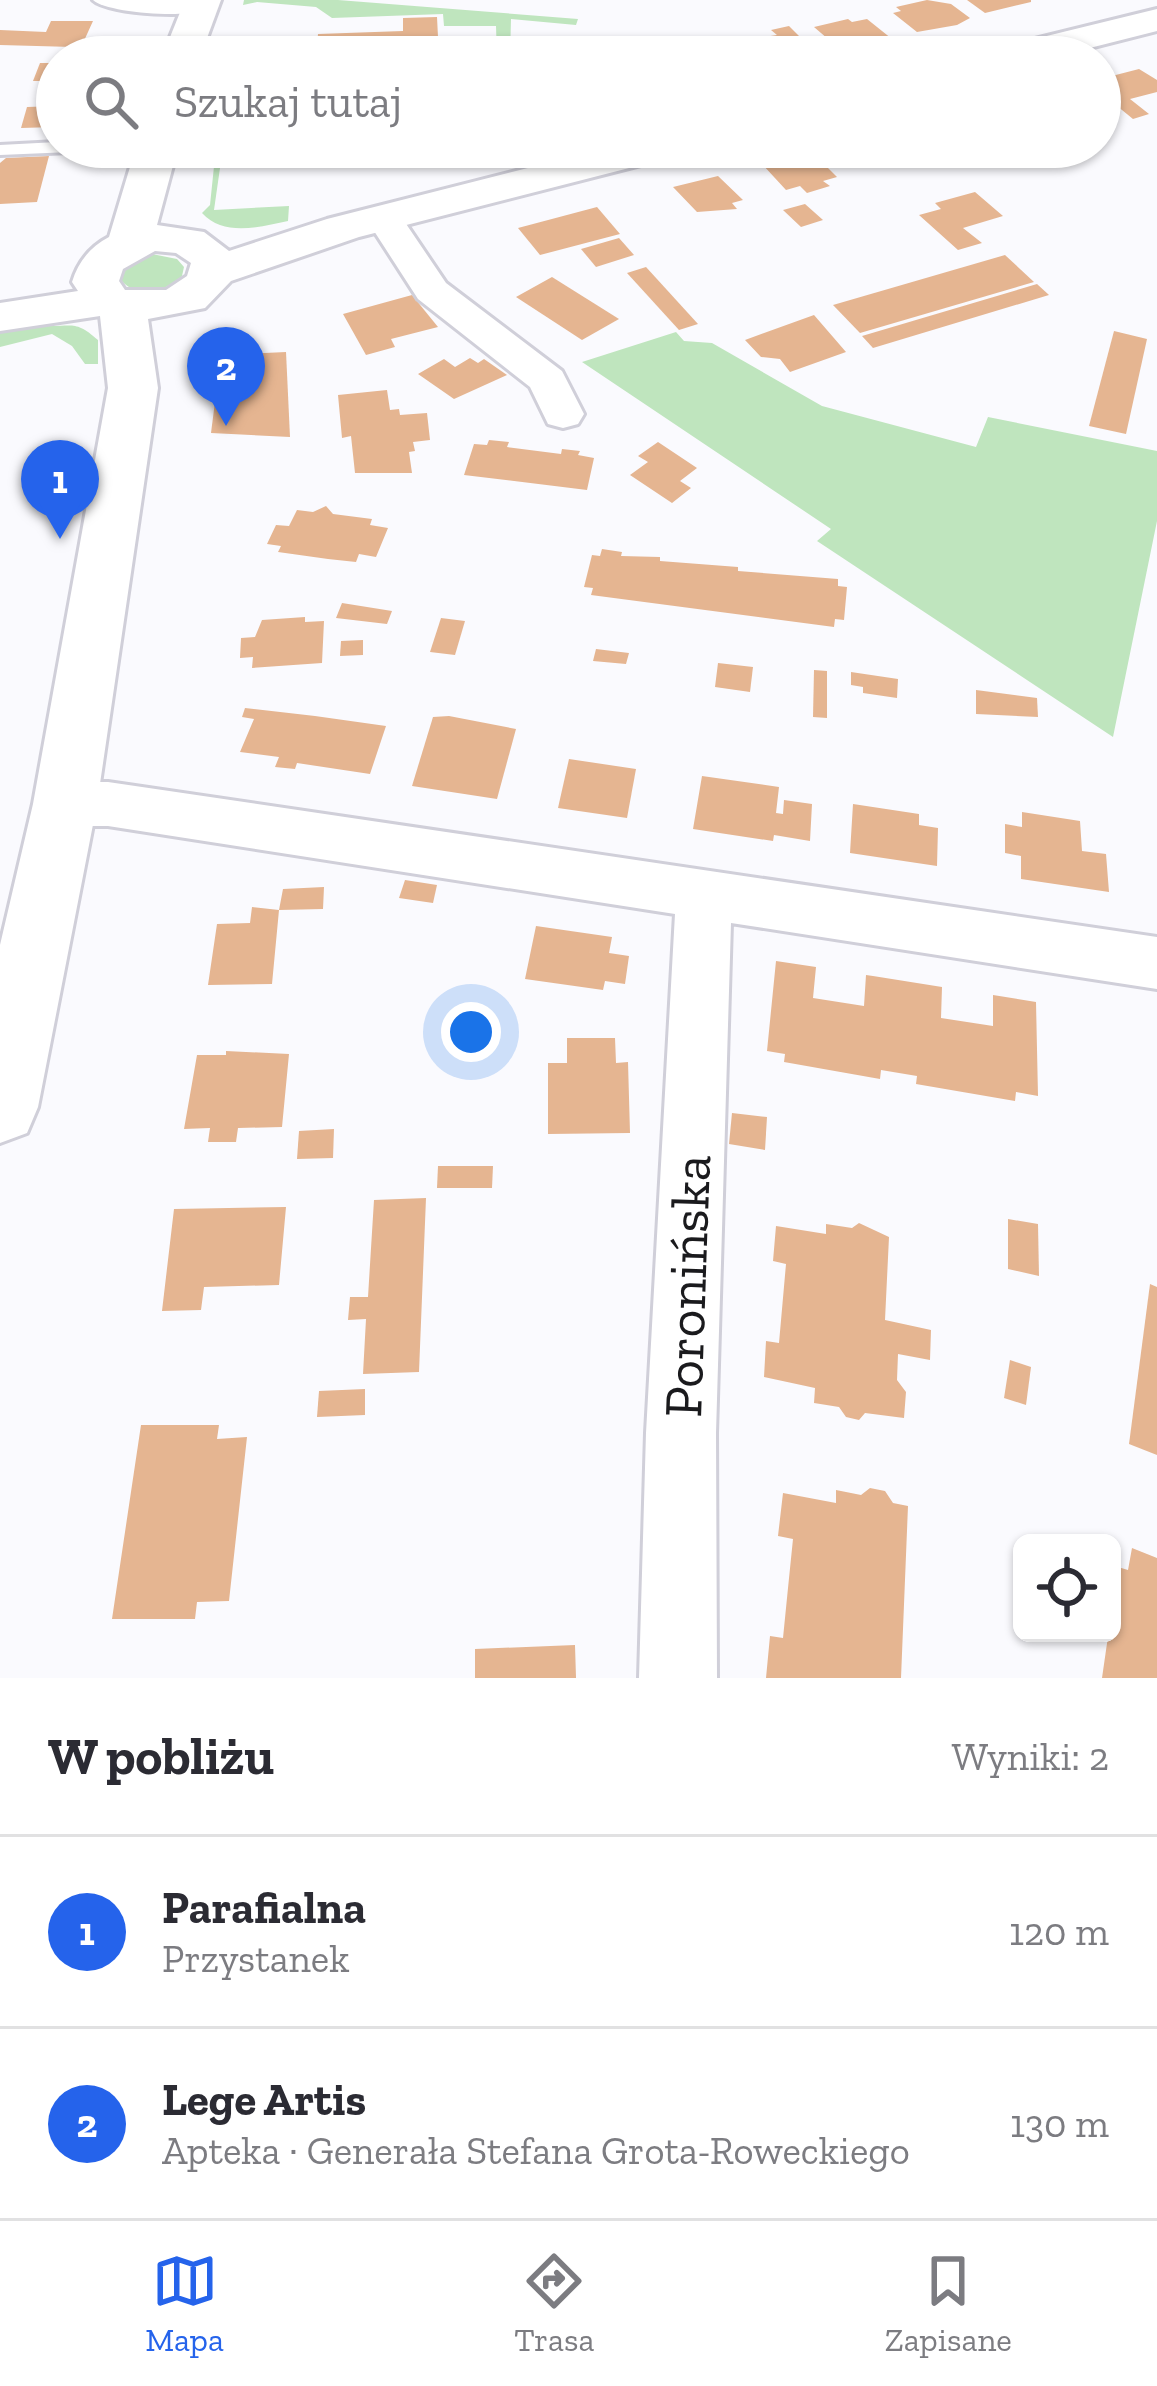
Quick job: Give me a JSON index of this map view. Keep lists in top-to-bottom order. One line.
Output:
{"streets":{"street":["Poronińska"]},"page":{"search":"Szukaj tutaj","pins":["2","1"],"heading":["W pobliżu","Wyniki: 2"],"list":[{"mark":"1","name":"Parafialna","note":"Przystanek","value":"120 m"},{"mark":"2","name":"Lege Artis","note":"Apteka · Generała Stefana Grota-Roweckiego","value":"130 m"}],"nav":["Mapa","Trasa","Zapisane"]}}
